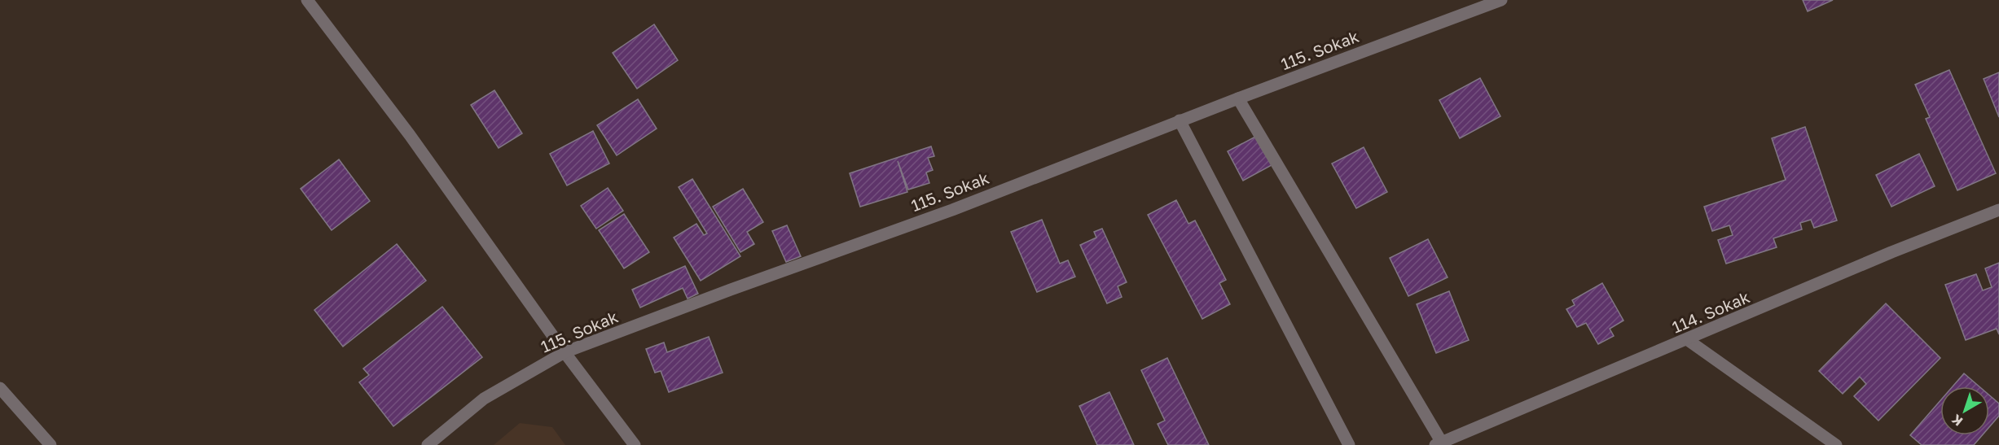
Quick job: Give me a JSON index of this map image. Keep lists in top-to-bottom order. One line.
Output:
{"streets":{"street":["115. Sokak","114. Sokak"]},"north":"bottom left"}
